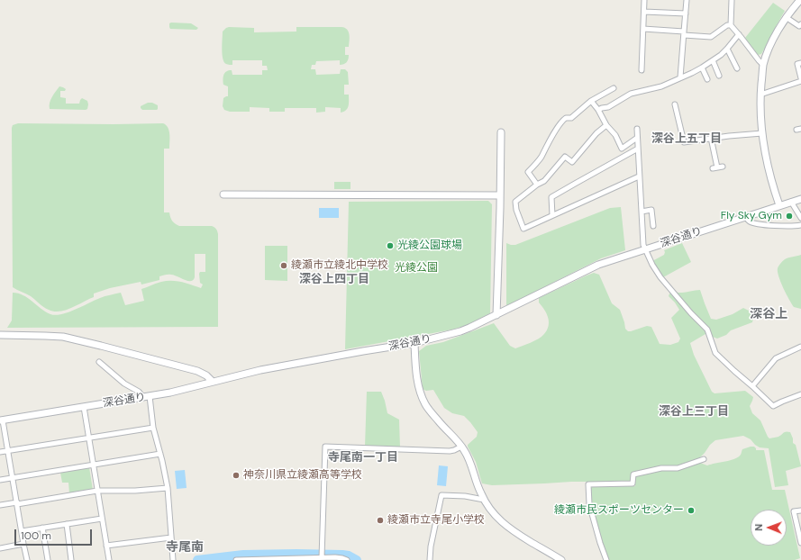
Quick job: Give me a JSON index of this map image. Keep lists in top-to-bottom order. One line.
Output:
{"streets":{"street":["深谷通り"]},"districts":["深谷上五丁目","深谷上四丁目","深谷上","深谷上三丁目","寺尾南一丁目","寺尾南"],"parks":["光綾公園"],"places":["Fly Sky Gym","光綾公園球場","綾瀬市立綾北中学校","神奈川県立綾瀬高等学校","綾瀬市民スポーツセンター","綾瀬市立寺尾小学校"],"scale_bar":"100 m","north":"left"}
